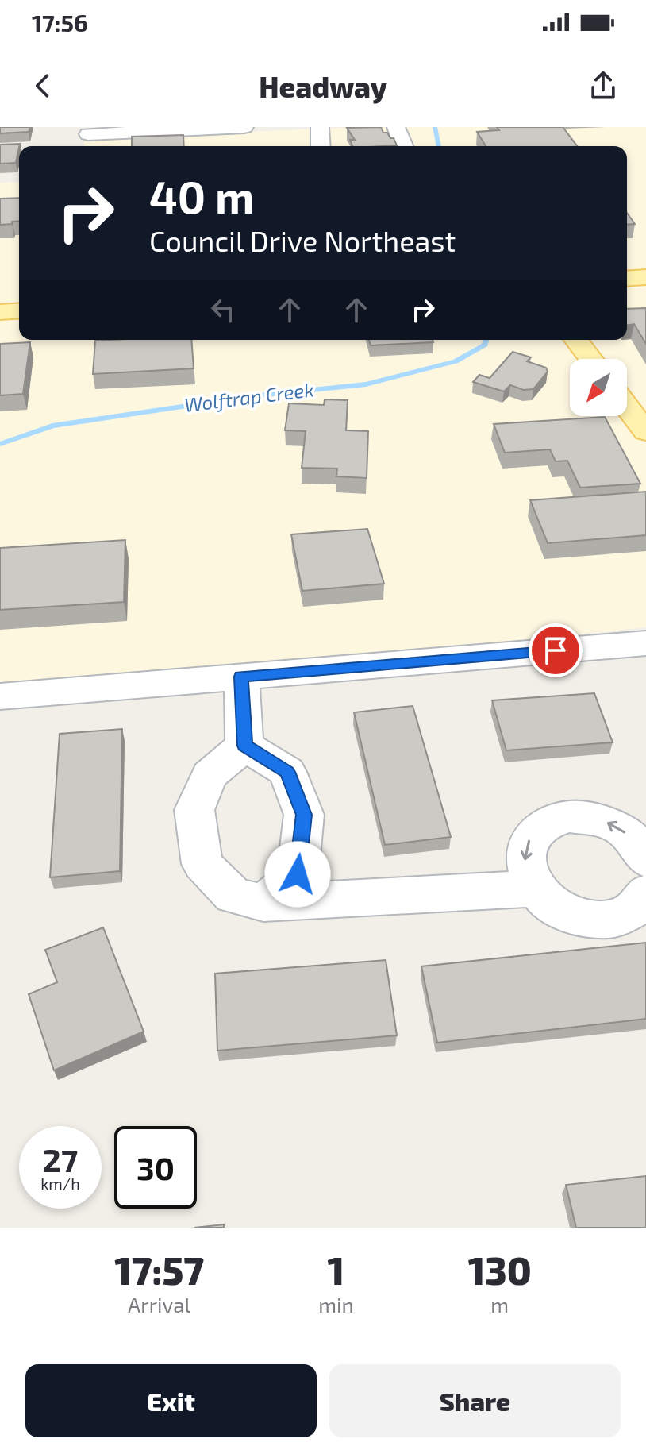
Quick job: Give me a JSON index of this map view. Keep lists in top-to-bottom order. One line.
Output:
{"water":["Wolftrap Creek"],"north":"bottom left","page":{"status":"17:56","header":"Headway","turn":["40 m","Council Drive Northeast"],"speed":"27 km/h","limit":"30","eta":["17:57","Arrival","1","min","130","m"],"buttons":["Exit","Share"]}}
